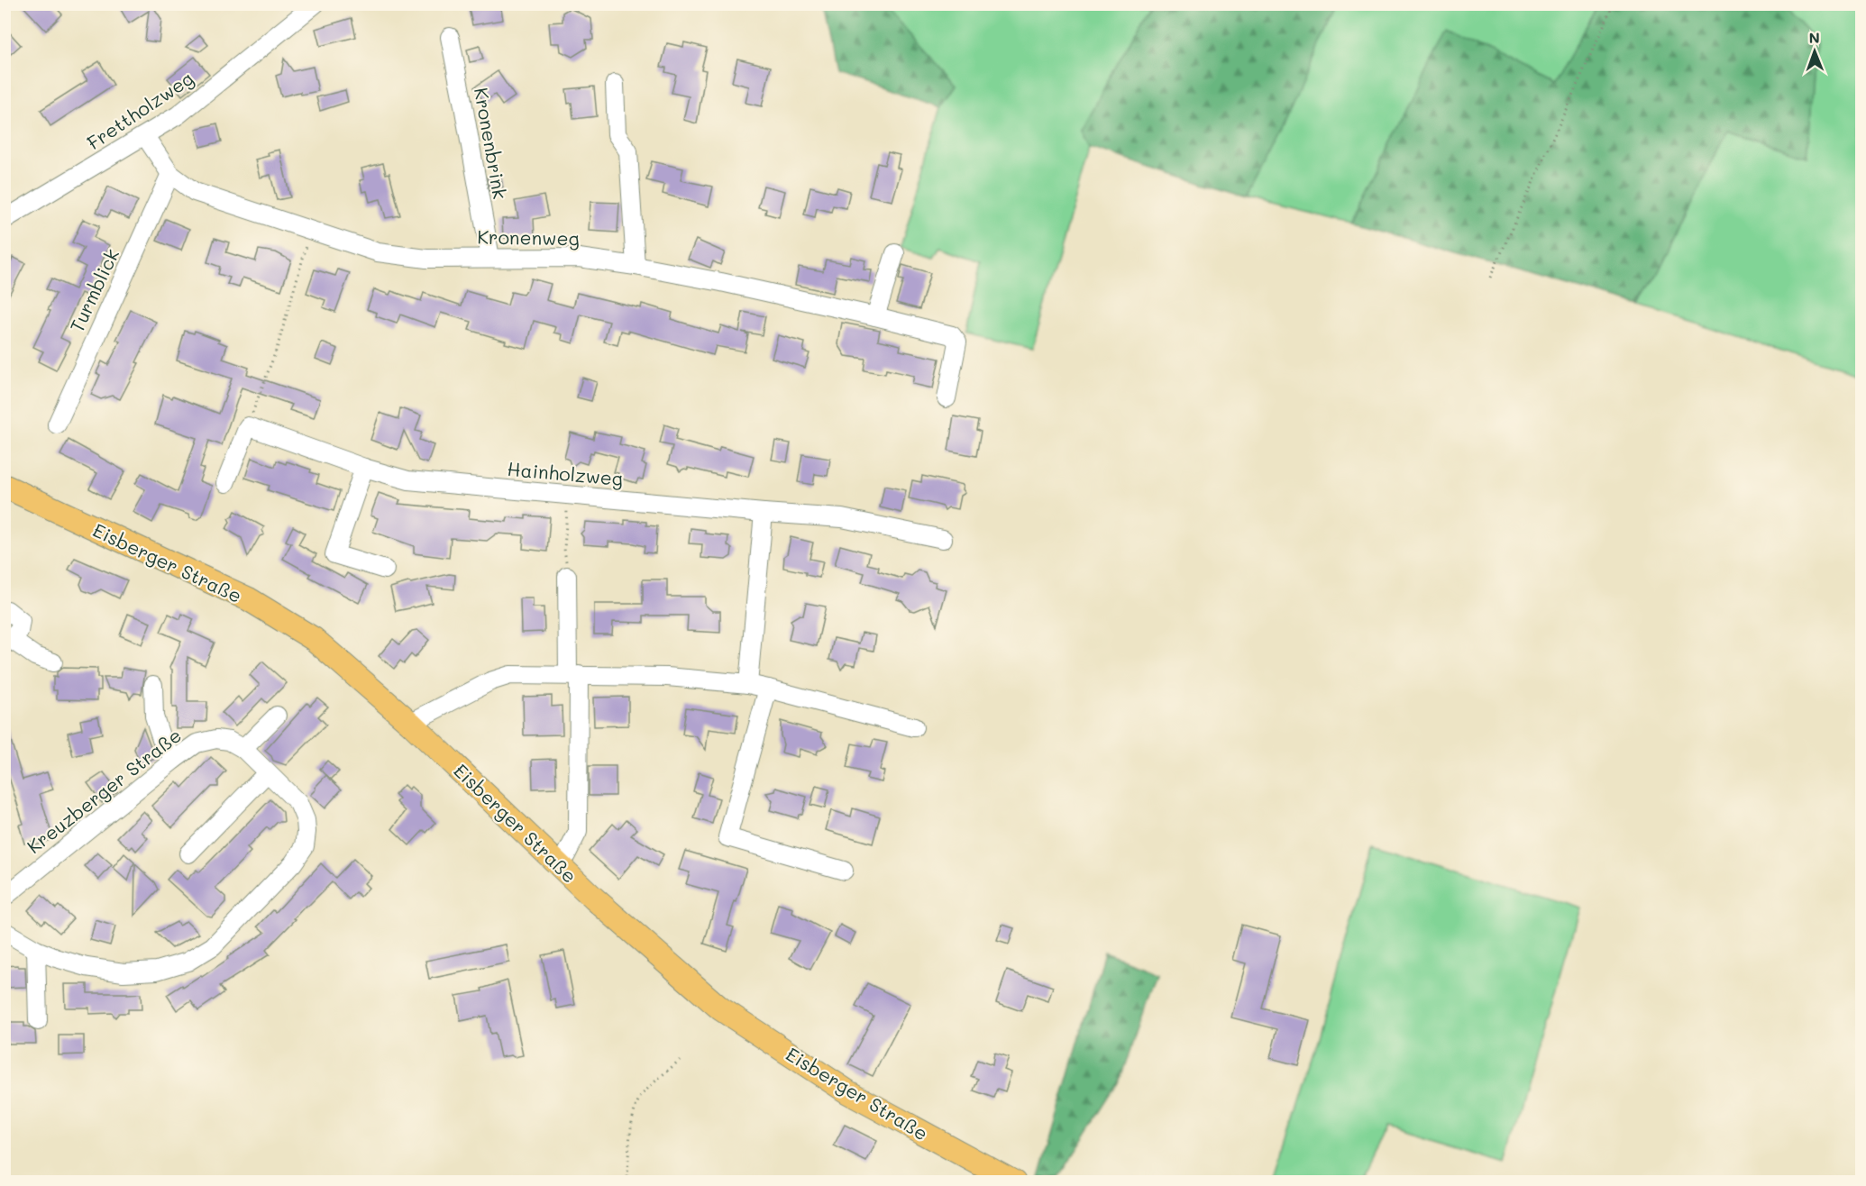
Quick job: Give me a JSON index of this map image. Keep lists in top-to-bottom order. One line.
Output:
{"streets":{"main road":["Eisberger Straße"],"street":["Frettholzweg","Kronenbrink","Kronenweg","Turmblick","Hainholzweg","Kreuzberger Straße"]},"crossings":[["Frettholzweg","Kronenweg"],["Kronenbrink","Kronenweg"],["Kronenweg","Turmblick"]],"north":"top"}
